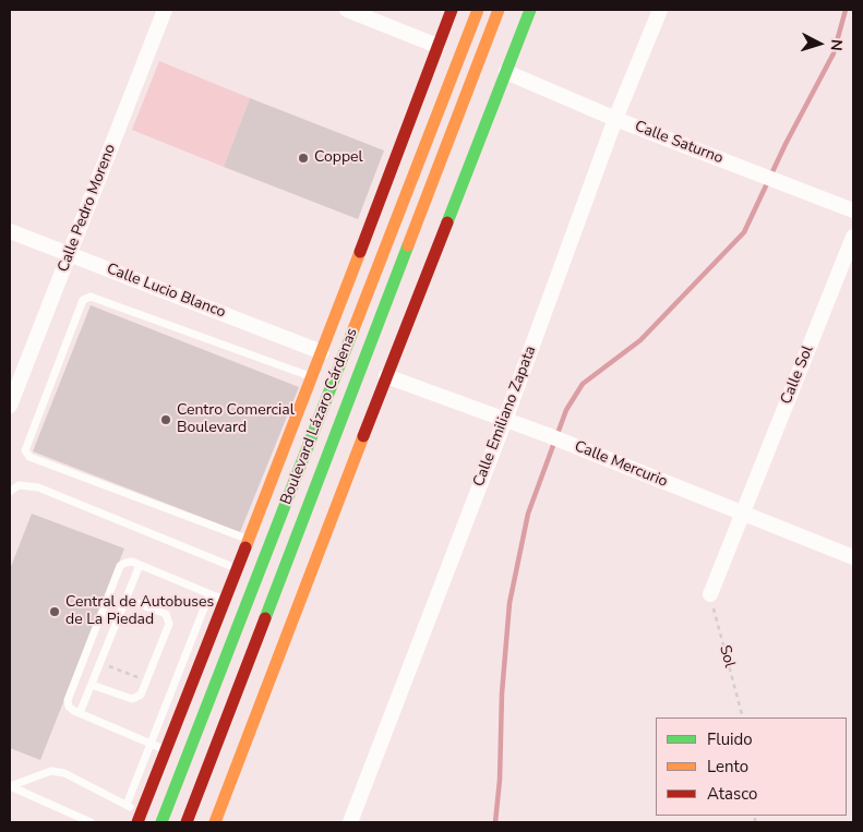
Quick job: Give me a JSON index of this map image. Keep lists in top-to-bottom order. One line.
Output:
{"streets":{"street":["Calle Saturno","Calle Pedro Moreno","Calle Lucio Blanco","Calle Sol","Boulevard Lázaro Cárdenas","Calle Emiliano Zapata","Calle Mercurio"],"path":["Sol"]},"crossings":[["Calle Saturno","Calle Emiliano Zapata"],["Calle Pedro Moreno","Calle Lucio Blanco"],["Calle Sol","Calle Mercurio"],["Calle Sol","Sol"],["Calle Emiliano Zapata","Calle Mercurio"]],"places":["Coppel","Centro Comercial Boulevard","Central de Autobuses de La Piedad"],"legend":["Fluido","Lento","Atasco"],"north":"right"}
